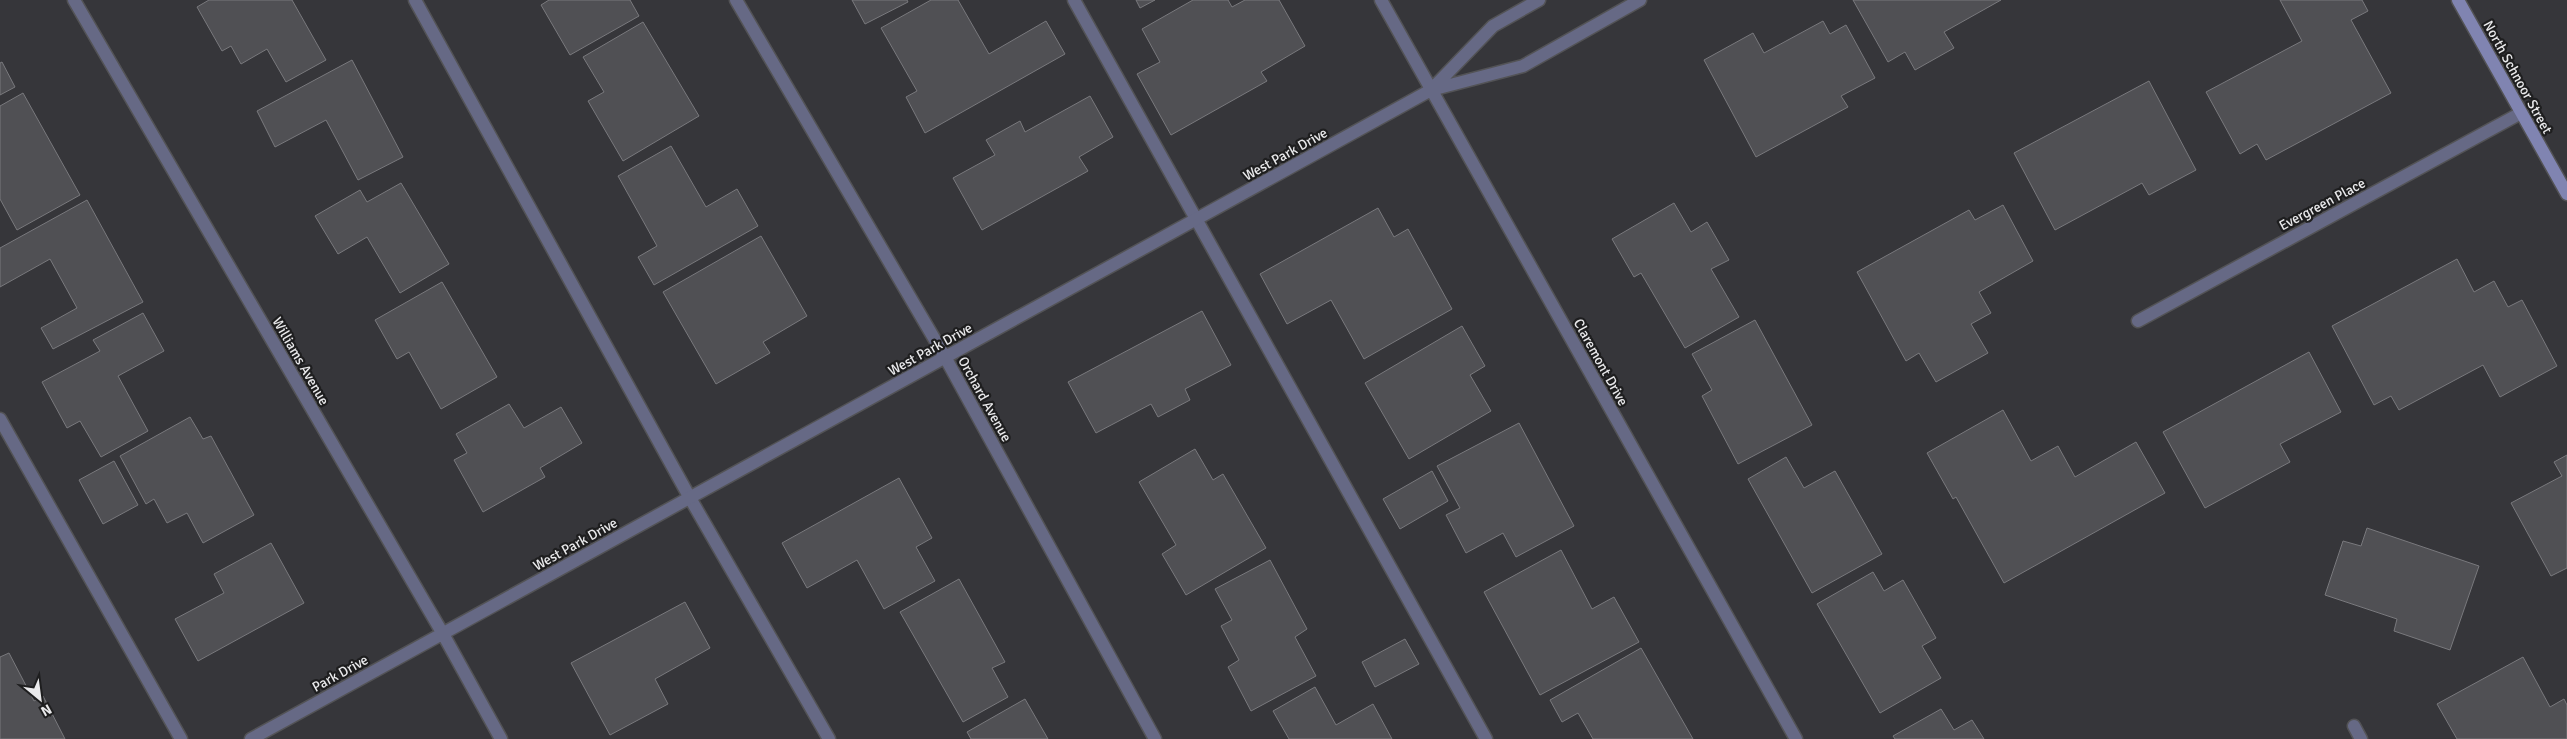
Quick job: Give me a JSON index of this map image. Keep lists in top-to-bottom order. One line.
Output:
{"streets":{"street":["North Schnoor Street","West Park Drive","Evergreen Place","Williams Avenue","Claremont Drive","Orchard Avenue","Park Drive"]},"crossings":[["North Schnoor Street","Evergreen Place"],["West Park Drive","Williams Avenue"],["West Park Drive","Claremont Drive"],["West Park Drive","Orchard Avenue"],["West Park Drive","Park Drive"],["Williams Avenue","Park Drive"]],"north":"bottom right"}
